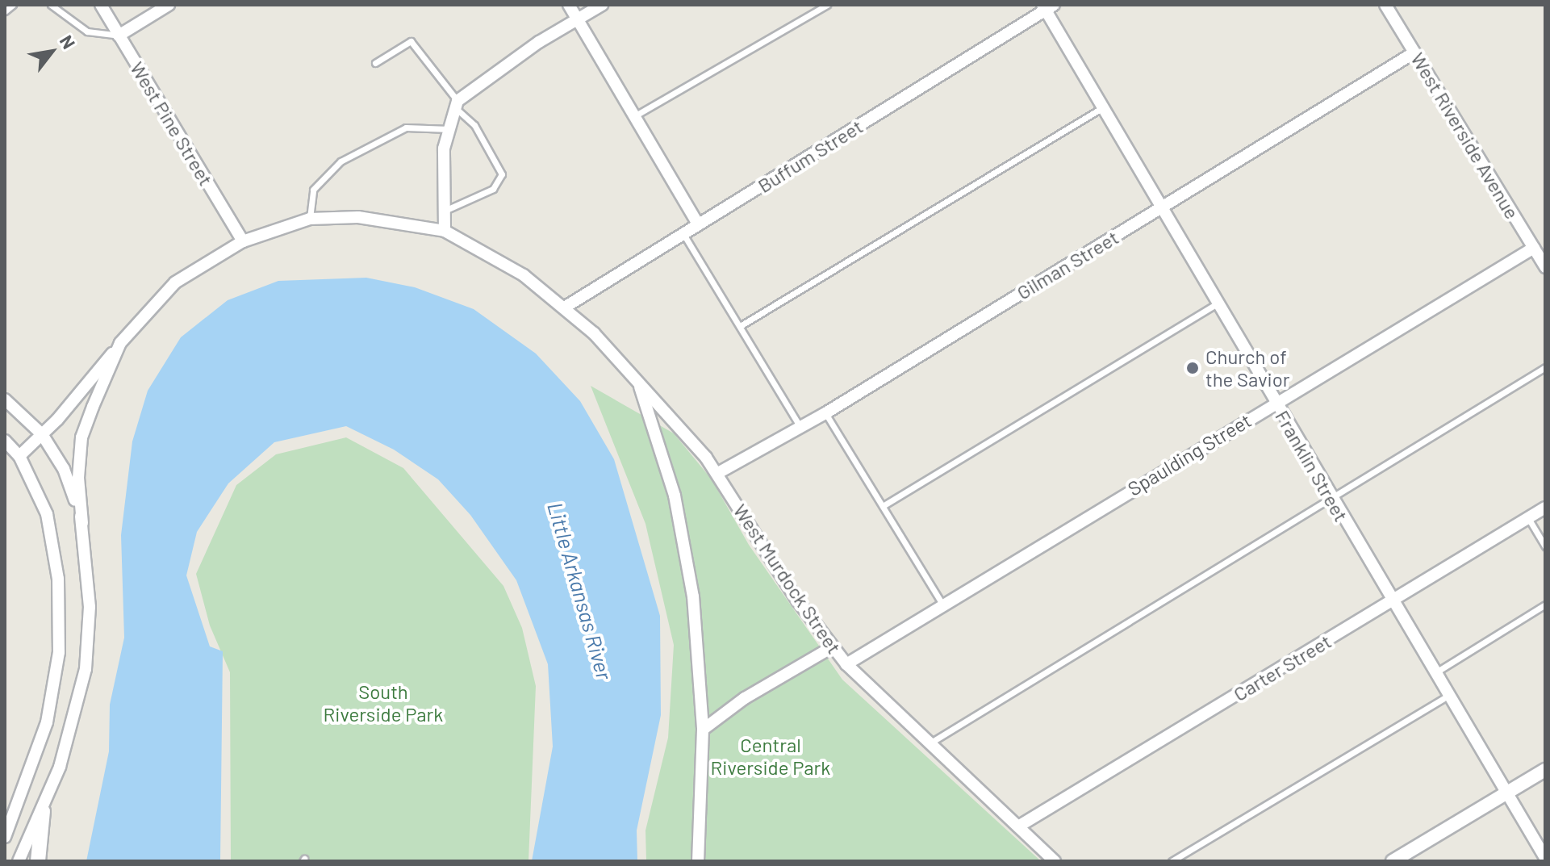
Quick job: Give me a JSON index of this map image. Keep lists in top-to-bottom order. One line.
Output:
{"streets":{"street":["West Pine Street","West Riverside Avenue","Buffum Street","Gilman Street","Spaulding Street","Franklin Street","West Murdock Street","Carter Street"]},"crossings":[["West Pine Street","West Murdock Street"],["West Riverside Avenue","Gilman Street"],["West Riverside Avenue","Spaulding Street"],["Buffum Street","Franklin Street"],["Buffum Street","West Murdock Street"],["Gilman Street","Franklin Street"],["Gilman Street","West Murdock Street"],["Spaulding Street","Franklin Street"],["Spaulding Street","West Murdock Street"],["Franklin Street","Carter Street"],["West Murdock Street","Carter Street"]],"water":["Little Arkansas River"],"parks":["South Riverside Park","Central Riverside Park"],"places":["Church of the Savior"],"north":"top right"}
